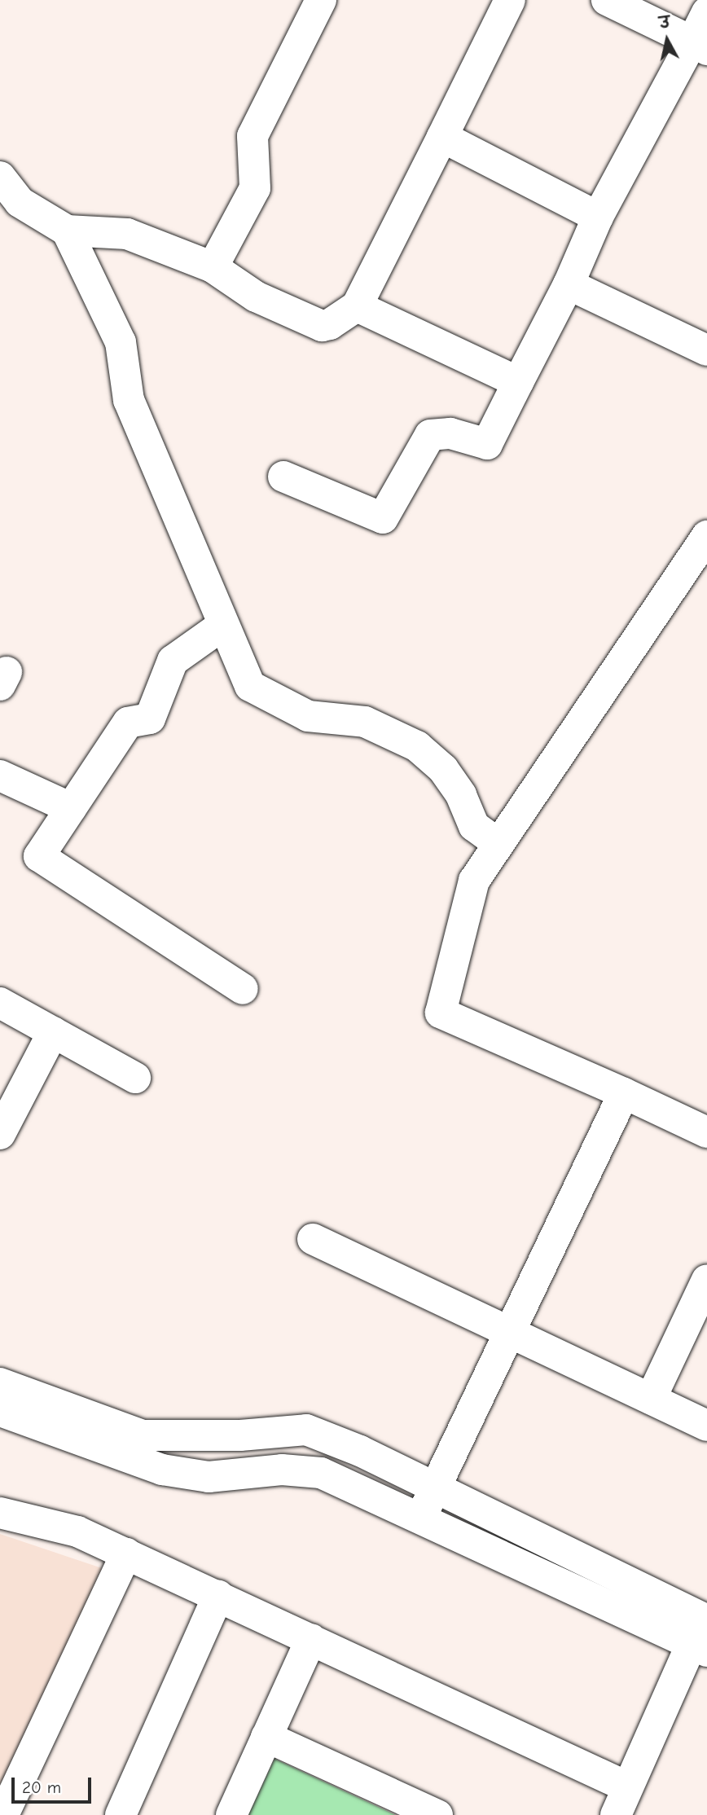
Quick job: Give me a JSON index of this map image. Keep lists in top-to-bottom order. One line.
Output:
{"scale_bar":"20 m","north":"top"}
